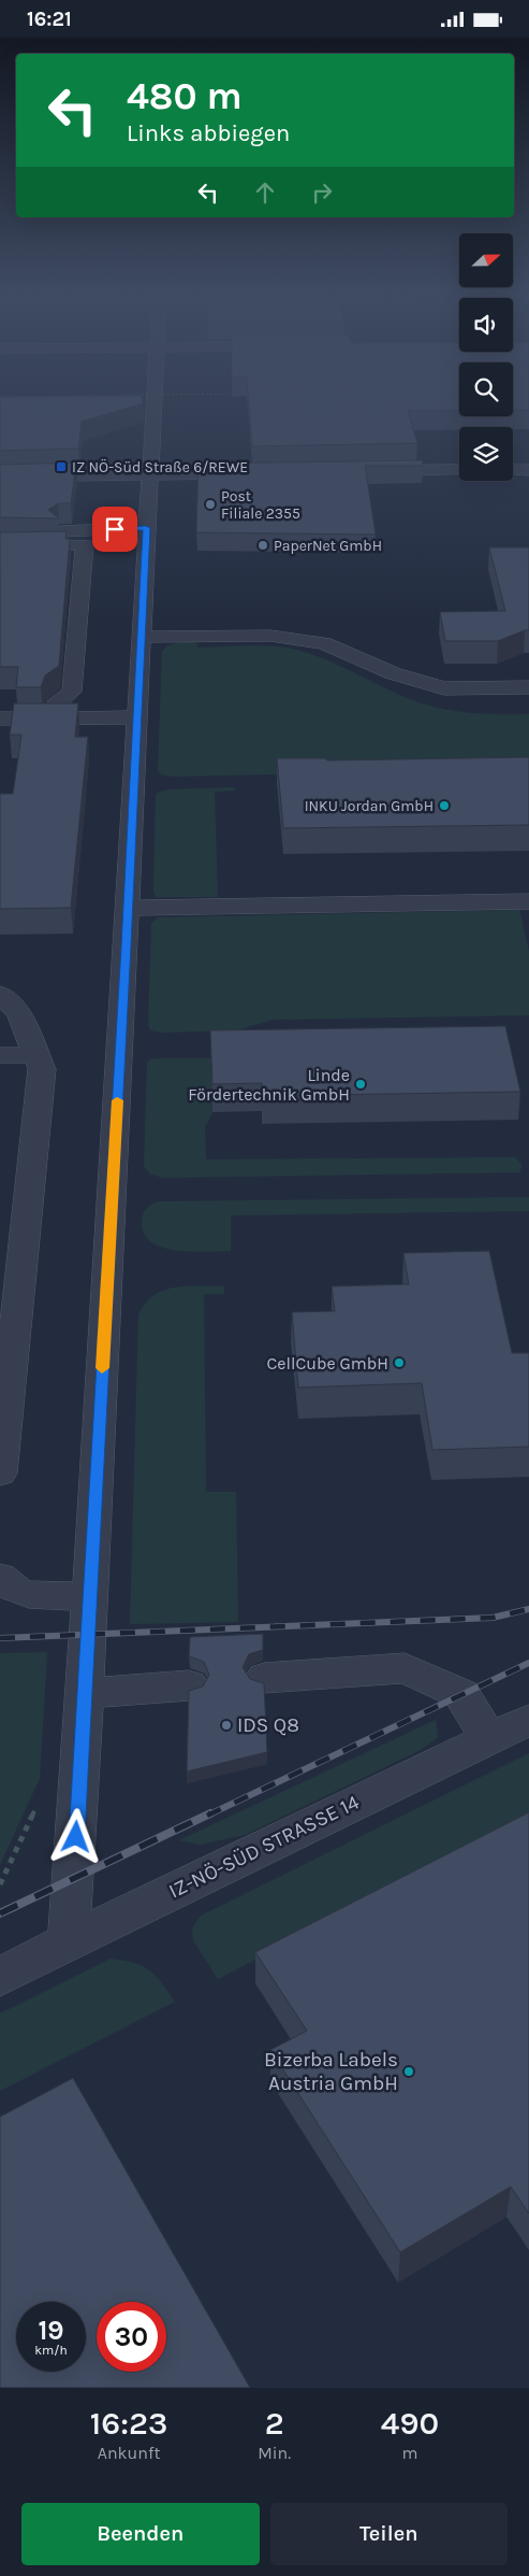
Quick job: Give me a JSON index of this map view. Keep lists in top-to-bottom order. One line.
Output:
{"streets":{"street":["IZ-NÖ-SÜD STRASSE 14"]},"places":{"transit":["IZ NÖ-Süd Straße 6/REWE"],"other":["Post Filiale 2355","PaperNet GmbH","INKU Jordan GmbH","Linde Fördertechnik GmbH","CellCube GmbH","IDS Q8","Bizerba Labels Austria GmbH"]},"north":"right","page":{"status":"16:21","turn":["480 m","Links abbiegen"],"speed":"19 km/h","limit":"30","eta":["16:23","Ankunft","2","Min.","490","m"],"buttons":["Beenden","Teilen"]}}
